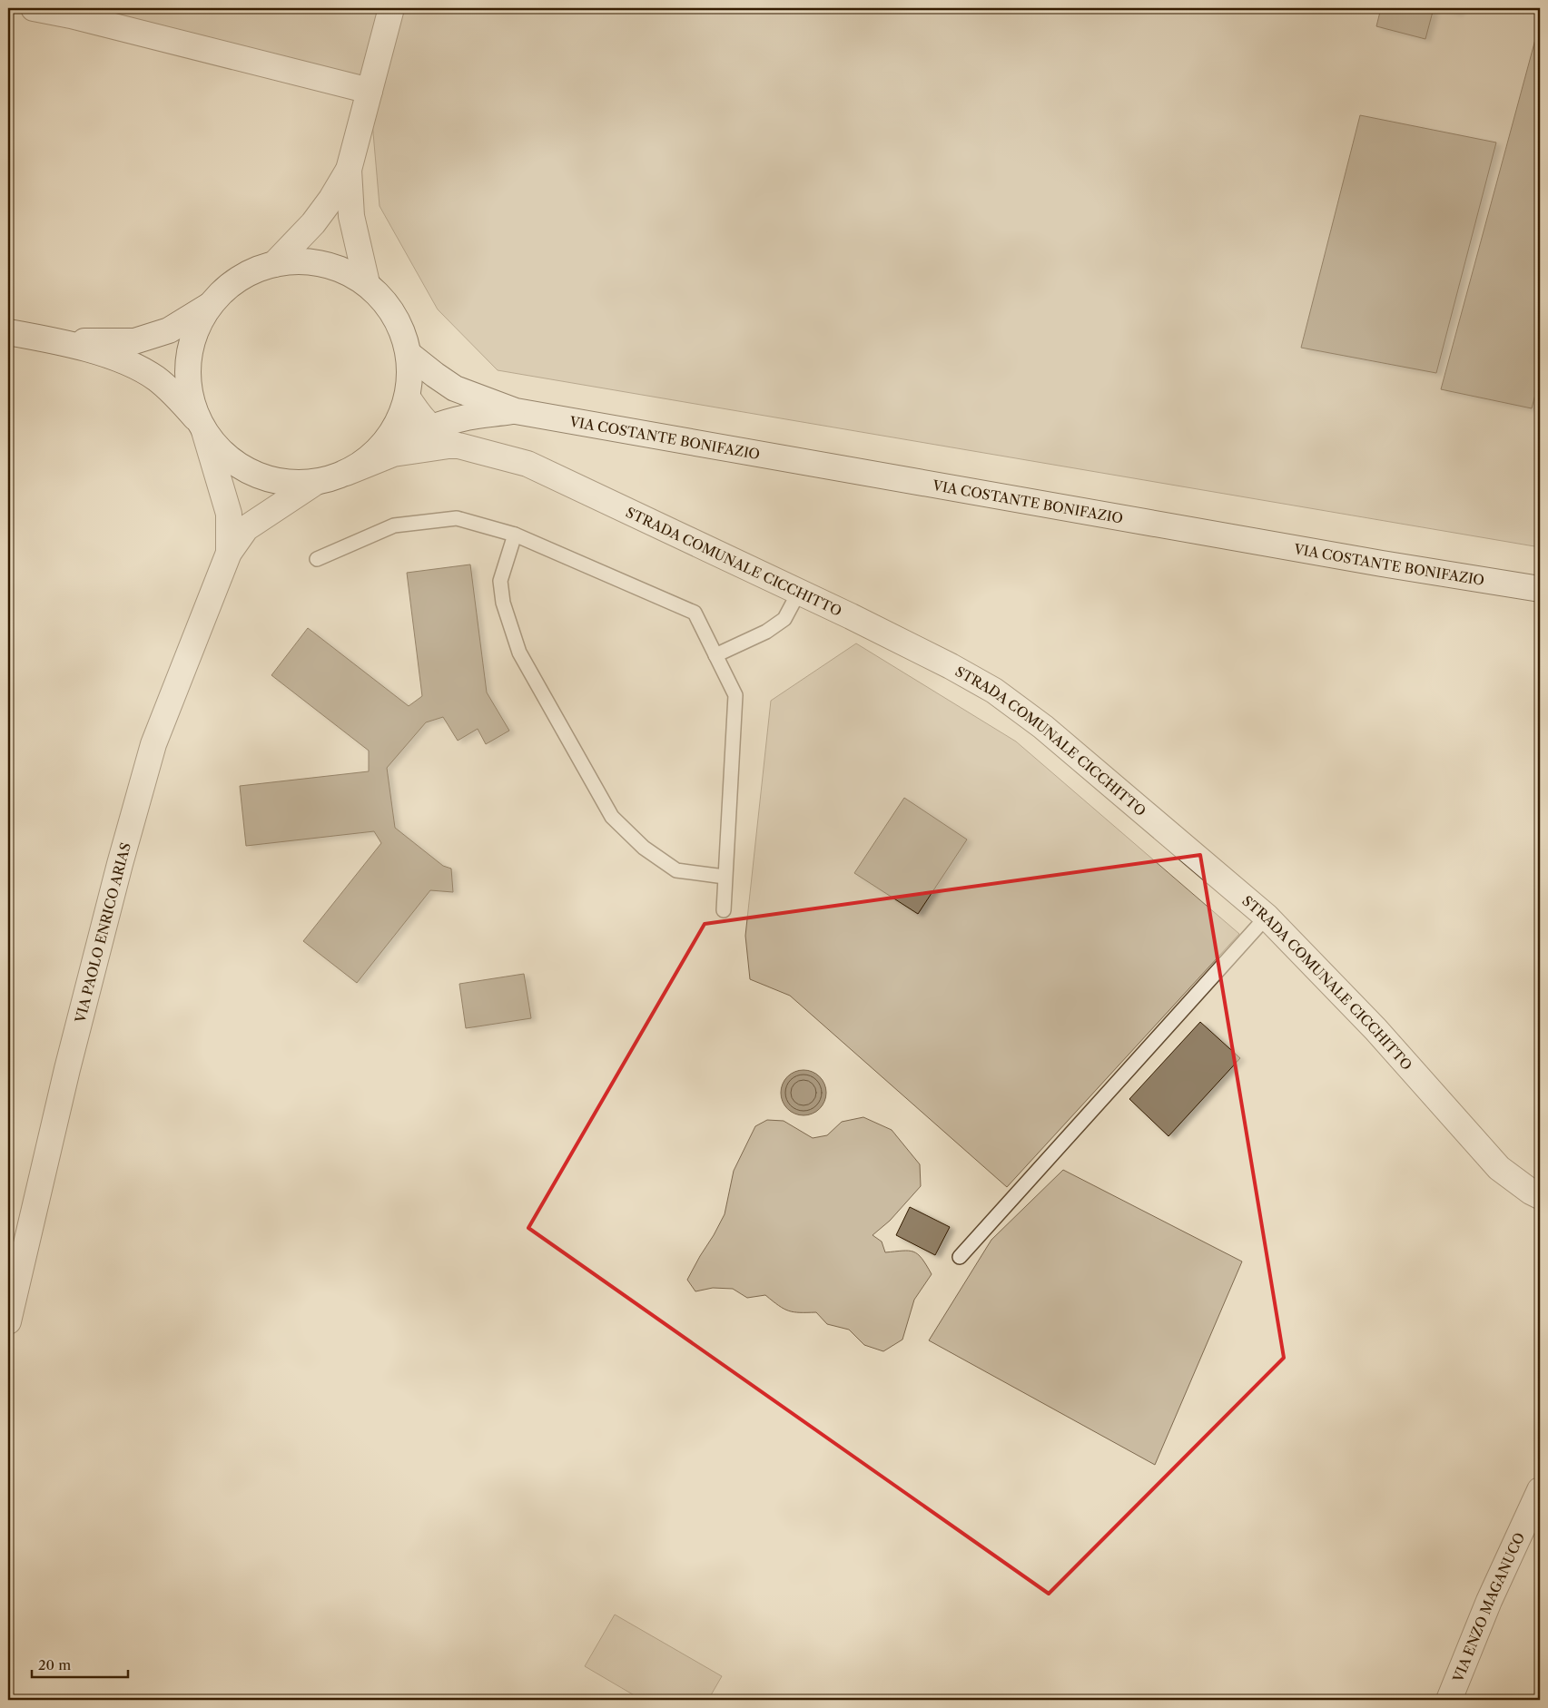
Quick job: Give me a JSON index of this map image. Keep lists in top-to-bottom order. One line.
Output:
{"streets":{"street":["VIA COSTANTE BONIFAZIO","STRADA COMUNALE CICCHITTO","VIA PAOLO ENRICO ARIAS","VIA ENZO MAGANUCO"]},"scale_bar":"20 m"}
